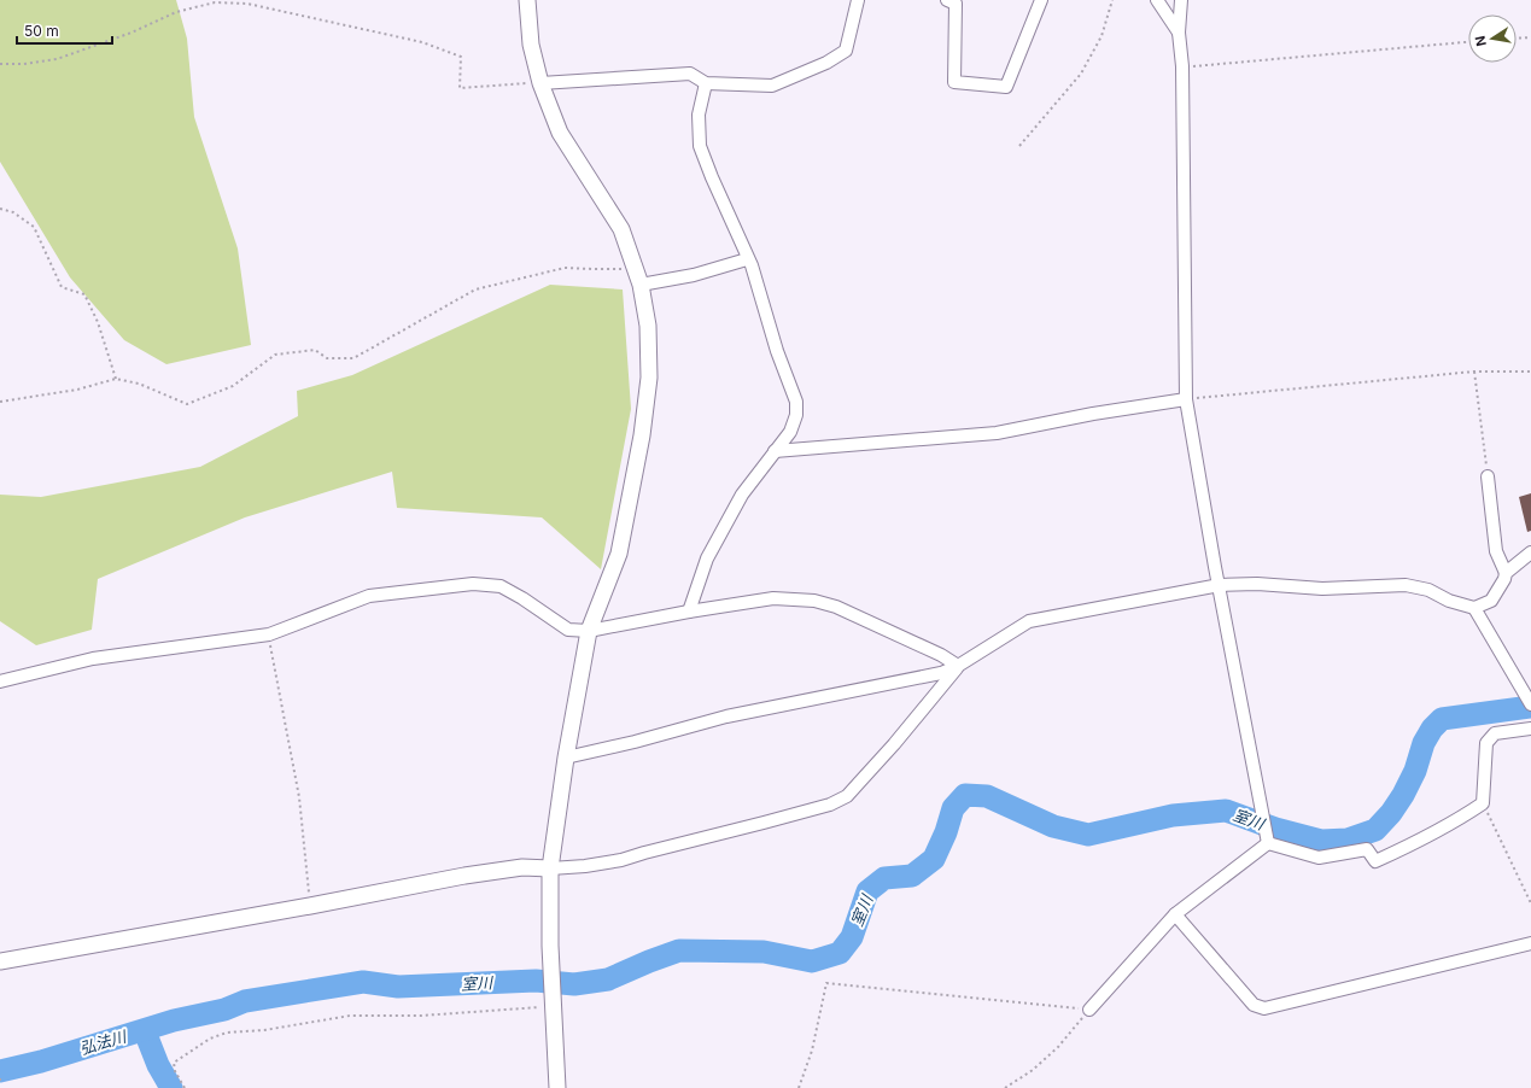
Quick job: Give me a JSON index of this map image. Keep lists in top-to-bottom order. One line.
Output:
{"water":["室川","弘法川"],"scale_bar":"50 m","north":"left"}
